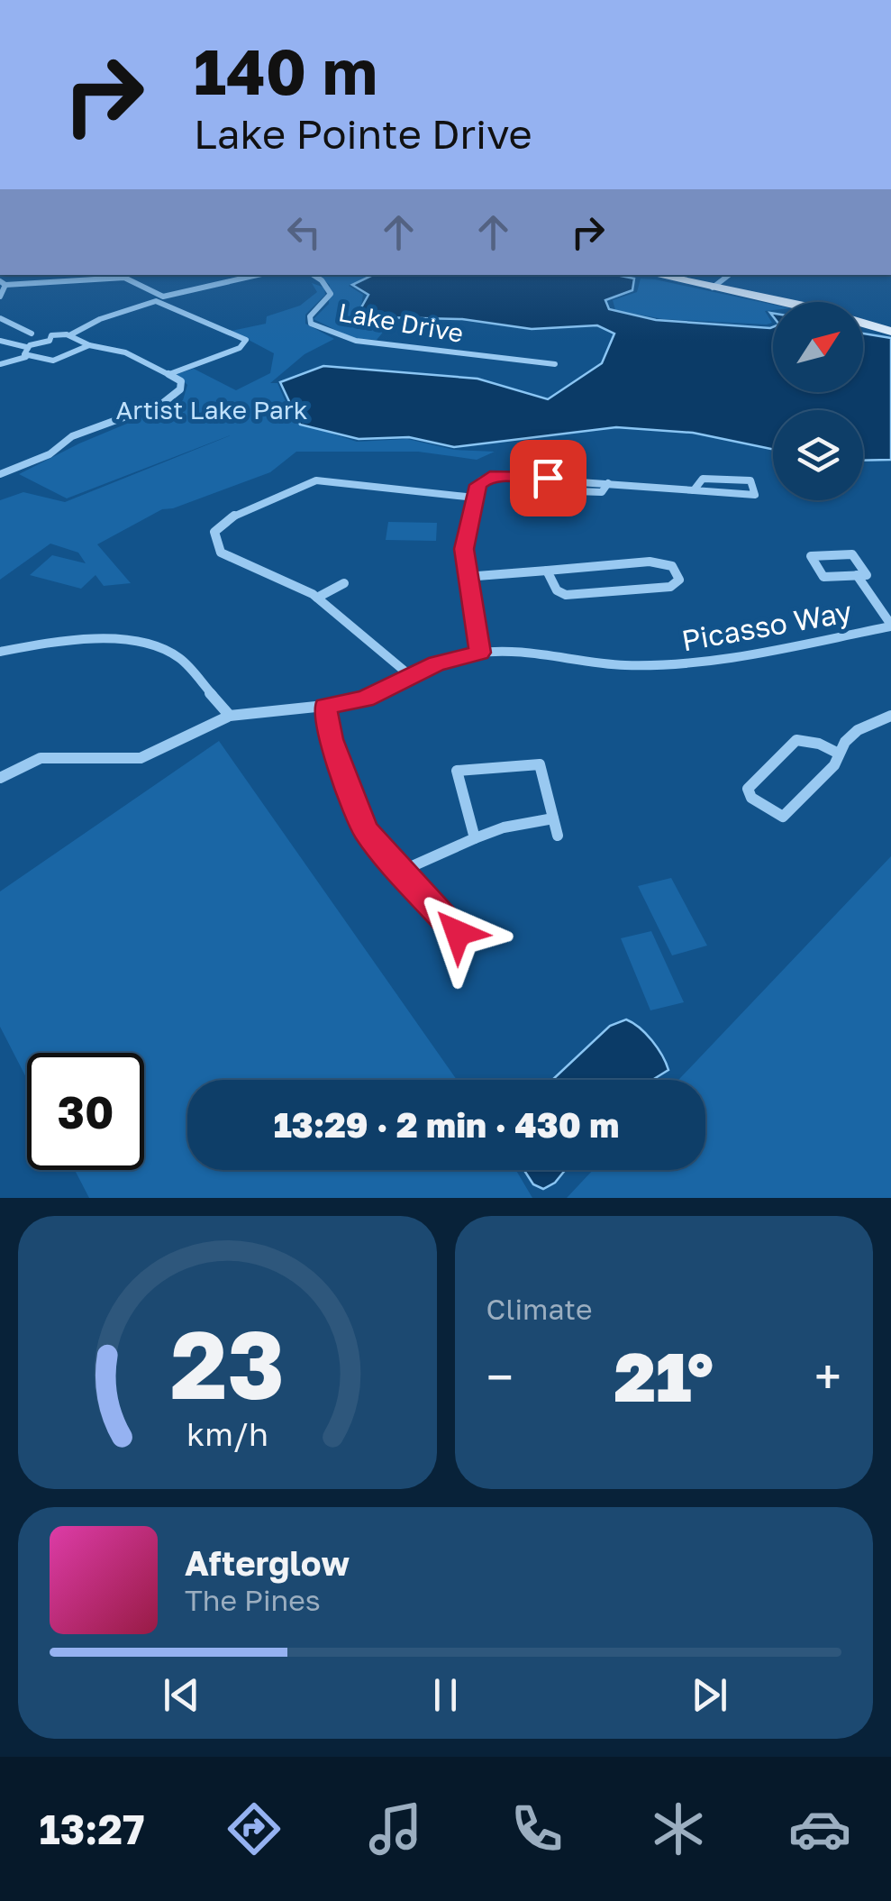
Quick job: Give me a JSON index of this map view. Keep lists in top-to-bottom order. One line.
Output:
{"streets":{"street":["Lake Drive","Picasso Way"]},"parks":["Artist Lake Park"],"north":"top right","page":{"turn":["140 m","Lake Pointe Drive"],"limit":"30","trip":"13:29 · 2 min · 430 m","tile":"Climate","heat":["−","21°","+"],"song":["Afterglow","The Pines"],"tabs":"13:27","gauge":["23","km/h"]}}
